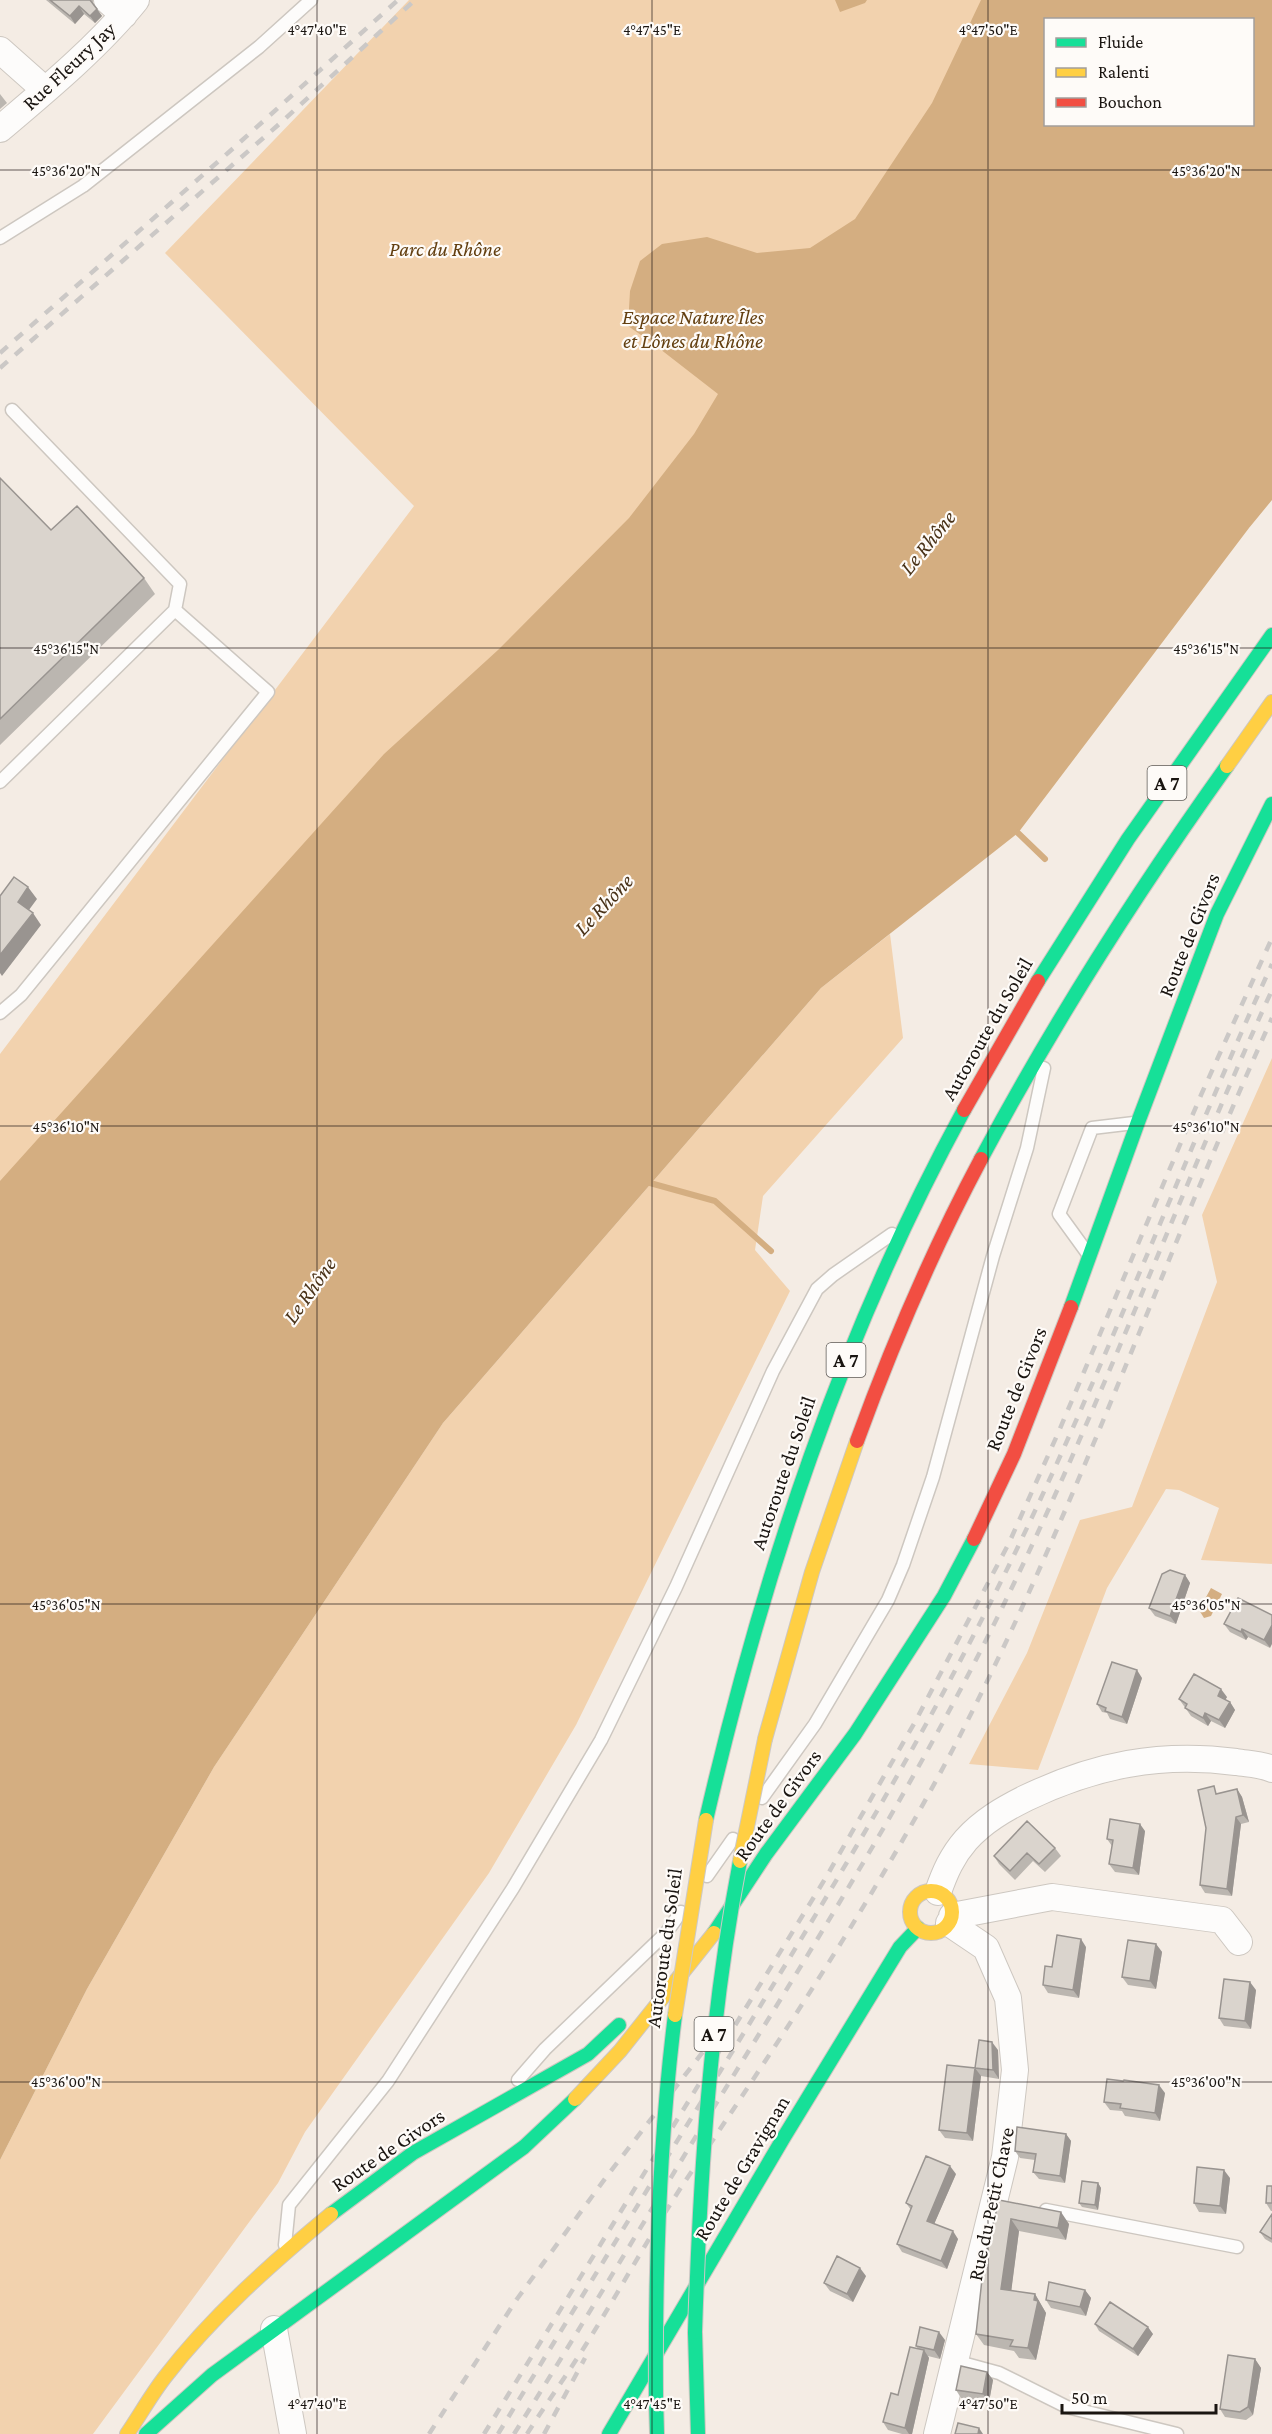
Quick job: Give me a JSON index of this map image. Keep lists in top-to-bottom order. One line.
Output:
{"streets":{"main road":["A 7","Route de Givors","Autoroute du Soleil","Route de Gravignan"],"street":["Rue Fleury Jay","Rue du Petit Chave"]},"crossings":[["Route de Gravignan","Rue du Petit Chave"]],"water":["Le Rhône"],"parks":["Parc du Rhône","Espace Nature Îles et Lônes du Rhône"],"legend":["Fluide","Ralenti","Bouchon"],"scale_bar":"50 m","coordinates":["4°47'40\"E","4°47'45\"E","4°47'50\"E","45°36'20\"N","45°36'15\"N","45°36'10\"N","45°36'05\"N","45°36'00\"N"]}
